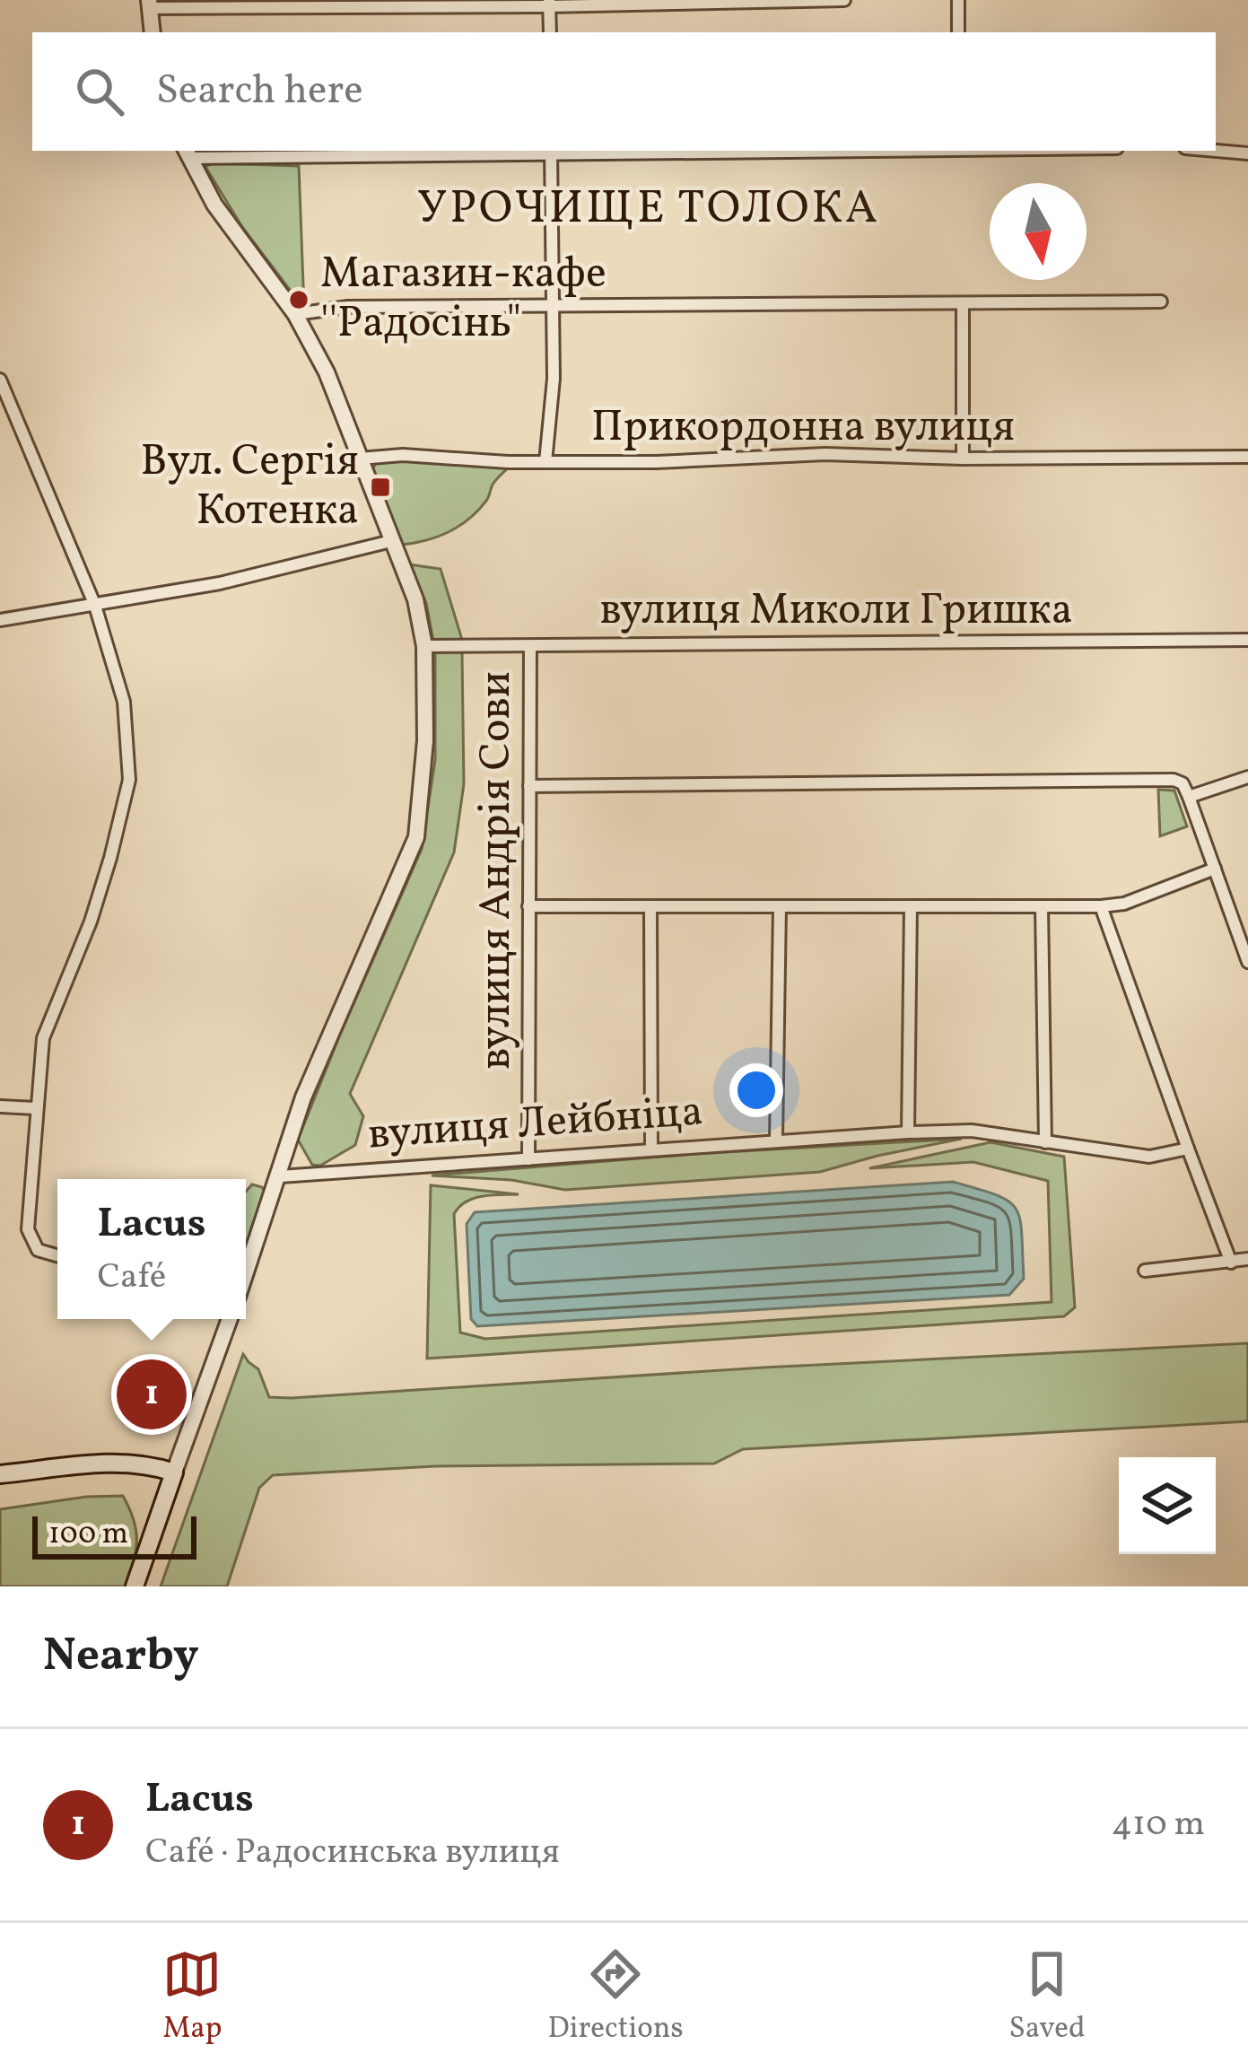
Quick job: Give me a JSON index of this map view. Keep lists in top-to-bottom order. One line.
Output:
{"streets":{"street":["Прикордонна вулиця","вулиця Миколи Гришка","вулиця Андрія Сови","вулиця Лейбніца"]},"crossings":[["вулиця Миколи Гришка","вулиця Андрія Сови"],["вулиця Андрія Сови","вулиця Лейбніца"]],"districts":["УРОЧИЩЕ ТОЛОКА"],"places":{"other":["Магазин-кафе ''Радосінь\""],"transit":["Вул. Сергія Котенка"]},"scale_bar":"100 m","north":"bottom","page":{"search":"Search here","popup":["Lacus","Café"],"pins":"1","scale":"100 m","heading":"Nearby","list":[{"mark":"1","name":"Lacus","note":"Café · Радосинська вулиця","value":"410 m"}],"nav":["Map","Directions","Saved"]}}
